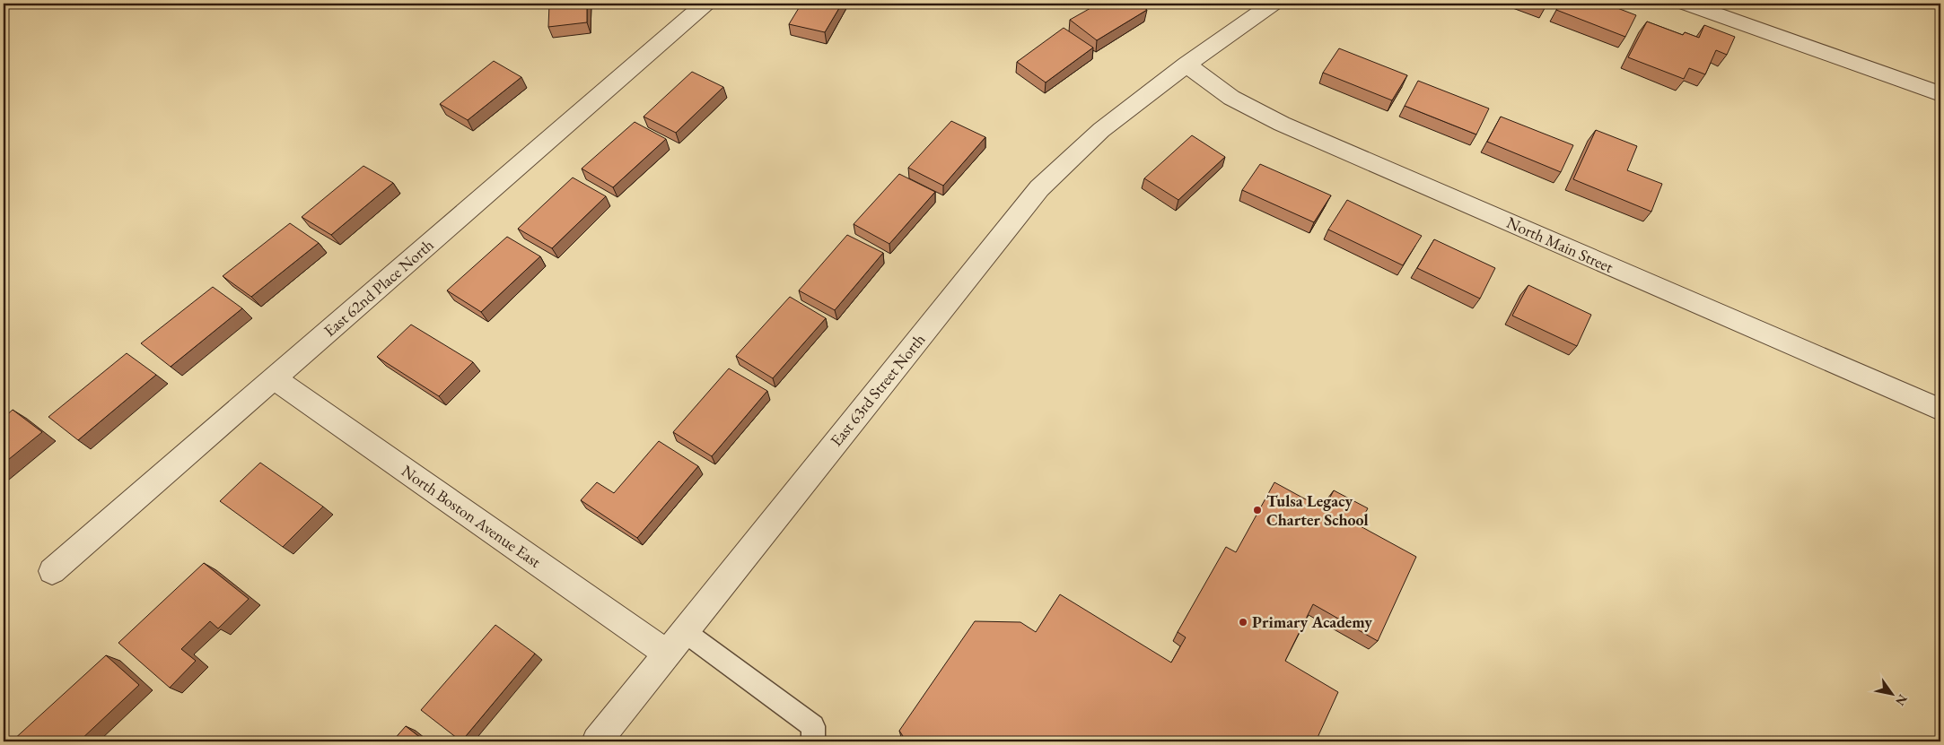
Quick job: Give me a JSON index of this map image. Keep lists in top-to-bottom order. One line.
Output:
{"streets":{"street":["North Main Street","East 62nd Place North","East 63rd Street North","North Boston Avenue East"]},"crossings":[["North Main Street","East 63rd Street North"],["East 62nd Place North","North Boston Avenue East"],["East 63rd Street North","North Boston Avenue East"]],"places":["Tulsa Legacy Charter School","Primary Academy"],"north":"bottom right"}
